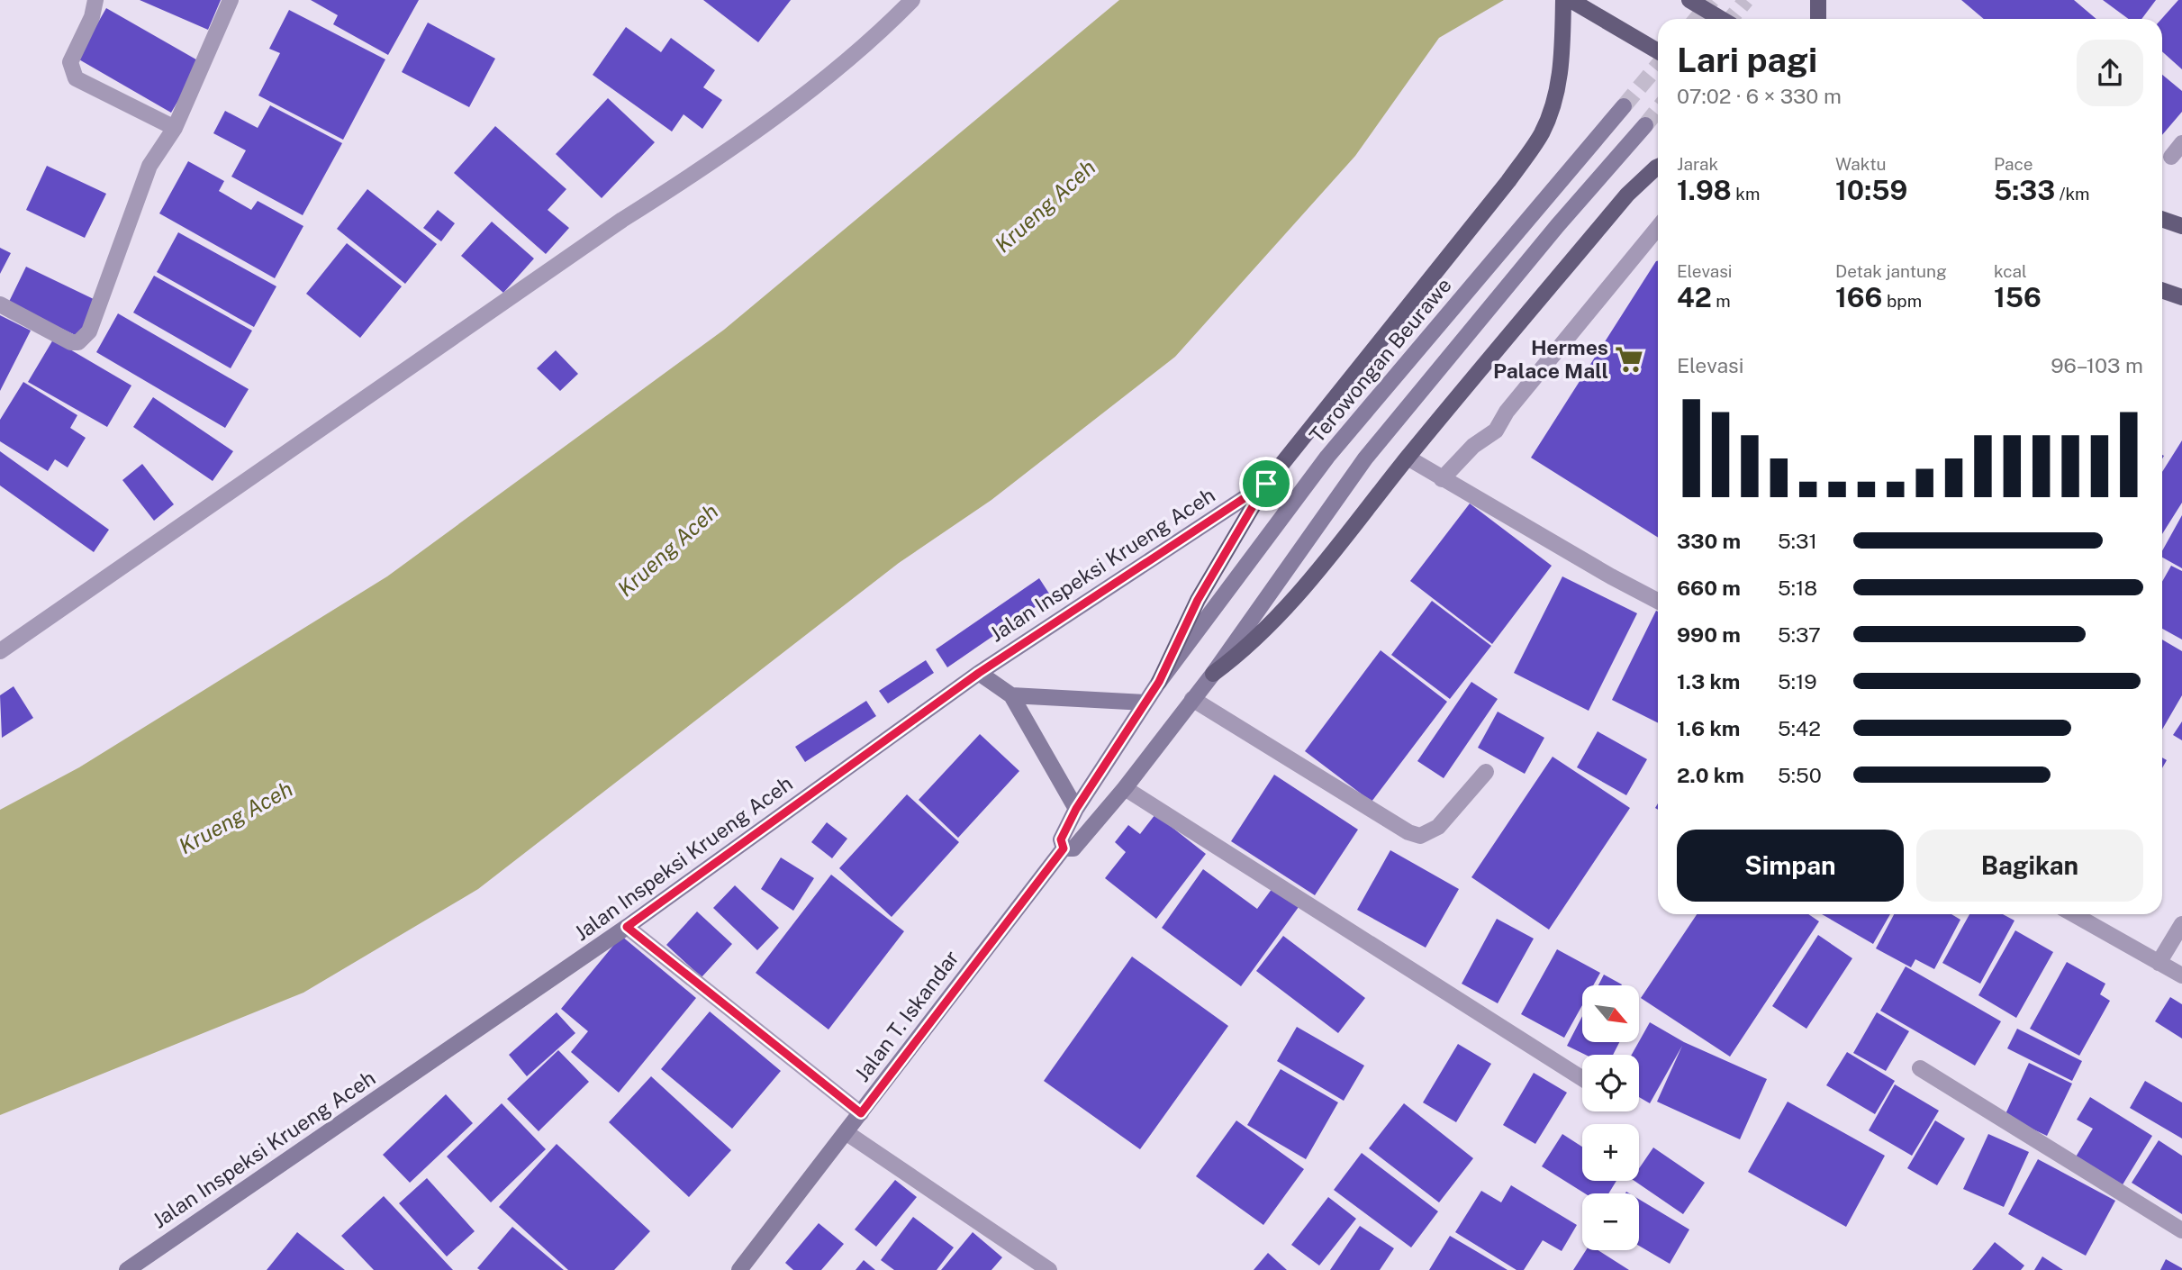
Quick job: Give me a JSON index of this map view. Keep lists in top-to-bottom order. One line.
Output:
{"streets":{"street":["Terowongan Beurawe","Jalan Inspeksi Krueng Aceh","Jalan T. Iskandar"]},"crossings":[["Terowongan Beurawe","Jalan T. Iskandar"]],"water":["Krueng Aceh"],"places":{"supermarket":["Hermes Palace Mall"]},"north":"bottom right","page":{"heading":["Lari pagi","07:02 · 6 × 330 m"],"stats":[["Jarak","1.98 km"],["Waktu","10:59"],["Pace","5:33 /km"],["Elevasi","42 m"],["Detak jantung","166 bpm"],["kcal","156"]],"chart":["Elevasi","96–103 m"],"list":[{"name":"330 m","note":"5:31"},{"name":"660 m","note":"5:18"},{"name":"990 m","note":"5:37"},{"name":"1.3 km","note":"5:19"},{"name":"1.6 km","note":"5:42"},{"name":"2.0 km","note":"5:50"}],"buttons":["Simpan","Bagikan"],"map_buttons":["+","−"]}}
